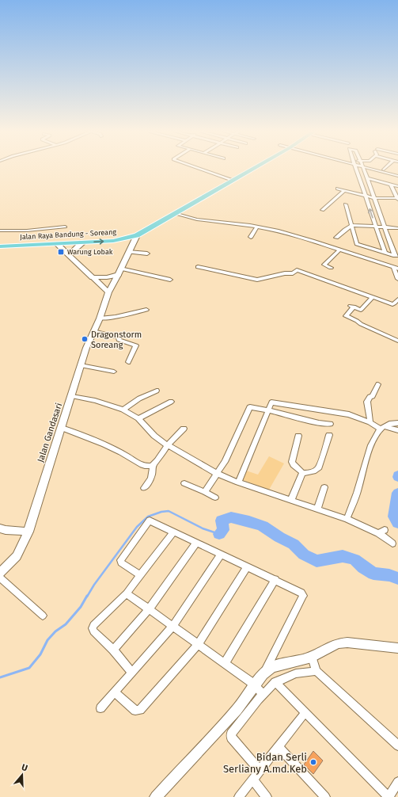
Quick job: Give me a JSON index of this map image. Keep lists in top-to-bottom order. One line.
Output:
{"streets":{"main road":["Jalan Raya Bandung - Soreang"],"street":["Jalan Gandasari"]},"places":{"transit":["Warung Lobak"],"other":["Dragonstorm Soreang","Bidan Serli Serliany A.md.Keb"]},"north":"top"}
